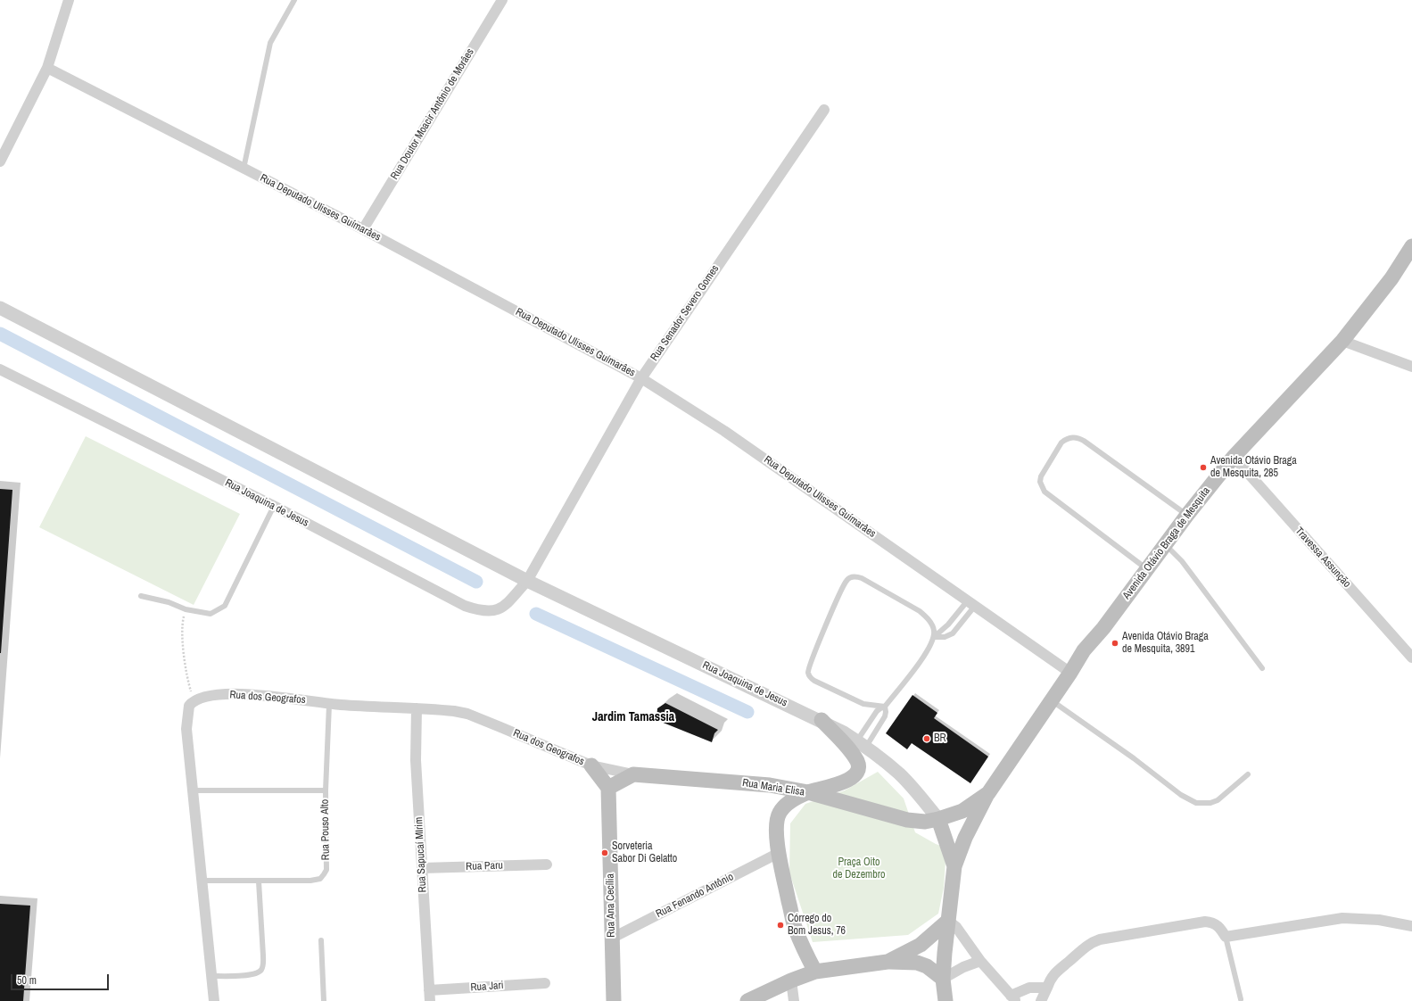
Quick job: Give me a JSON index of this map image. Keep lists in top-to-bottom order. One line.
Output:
{"streets":{"main road":["Avenida Otávio Braga de Mesquita","Rua Maria Elisa","Rua Ana Cecília"],"street":["Rua Doutor Moacir Antônio de Morâes","Rua Deputado Ulisses Guímarâes","Rua Senador Severo Gomes","Rua Joaquina de Jesus","Travessa Assunção","Rua dos Geografos","Rua Sapucaí MIrim","Rua Paru","Rua Fenando Antônio","Rua Jari"],"lane":["Rua Pouso Alto"]},"crossings":[["Rua Doutor Moacir Antônio de Morâes","Rua Deputado Ulisses Guímarâes"],["Rua Deputado Ulisses Guímarâes","Rua Senador Severo Gomes"],["Rua Deputado Ulisses Guímarâes","Avenida Otávio Braga de Mesquita"],["Rua Senador Severo Gomes","Rua Joaquina de Jesus"],["Rua Joaquina de Jesus","Avenida Otávio Braga de Mesquita"],["Rua Joaquina de Jesus","Rua Maria Elisa"],["Avenida Otávio Braga de Mesquita","Travessa Assunção"],["Avenida Otávio Braga de Mesquita","Rua Maria Elisa"],["Rua dos Geografos","Rua Maria Elisa"],["Rua dos Geografos","Rua Pouso Alto"],["Rua dos Geografos","Rua Sapucaí MIrim"],["Rua Sapucaí MIrim","Rua Paru"],["Rua Sapucaí MIrim","Rua Jari"],["Rua Fenando Antônio","Rua Ana Cecília"]],"districts":["Jardim Tamassia"],"parks":["Praça Oito de Dezembro"],"places":["Avenida Otávio Braga de Mesquita, 285","Avenida Otávio Braga de Mesquita, 3891","BR","Sorveteria Sabor Di Gelatto","Córrego do Bom Jesus, 76"],"scale_bar":"50 m"}
